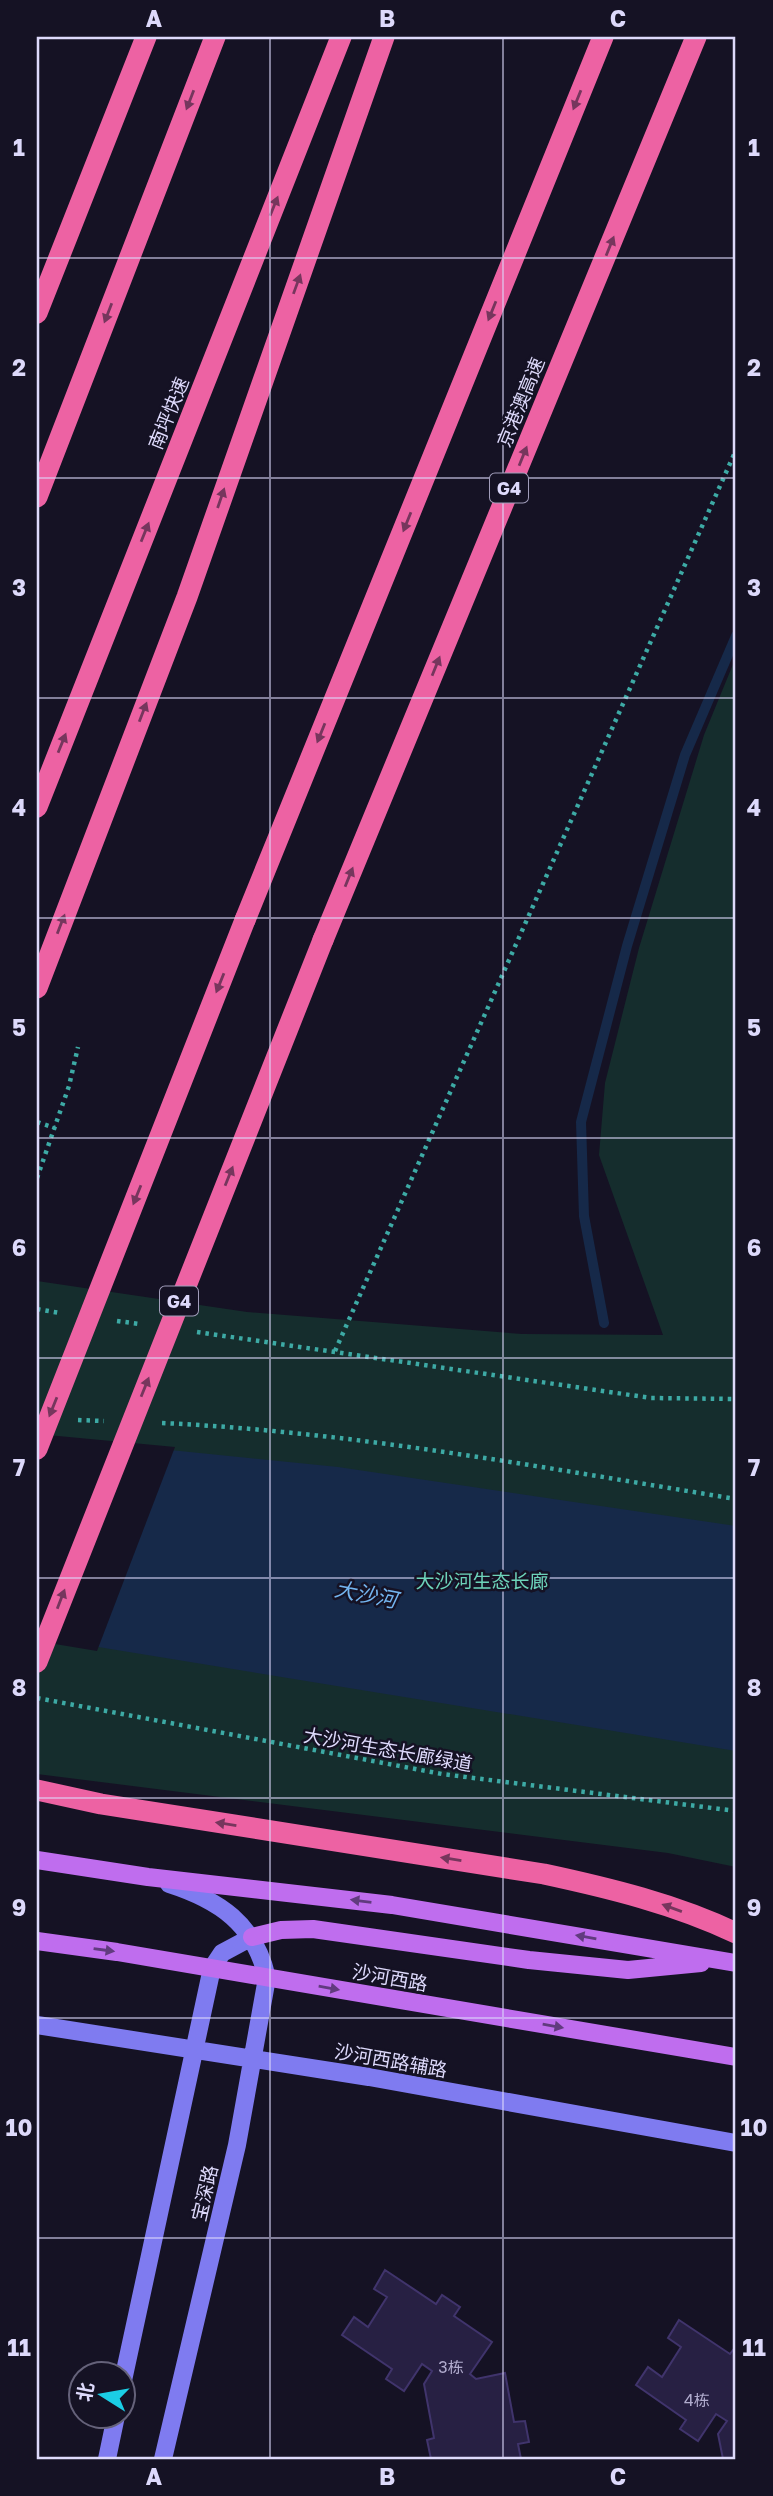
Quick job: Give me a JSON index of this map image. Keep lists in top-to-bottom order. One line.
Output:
{"streets":{"highway":["京港澳高速","南坪快速","G4"],"main road":["沙河西路"],"street":["沙河西路辅路","宝深路"],"path":["大沙河生态长廊绿道"]},"crossings":[["沙河西路","宝深路"],["沙河西路辅路","宝深路"]],"water":["大沙河"],"parks":["大沙河生态长廊"],"house_numbers":["3栋","4栋"],"north":"left","grid":{"columns":["A","B","C"],"rows":["1","2","3","4","5","6","7","8","9","10","11"]}}
